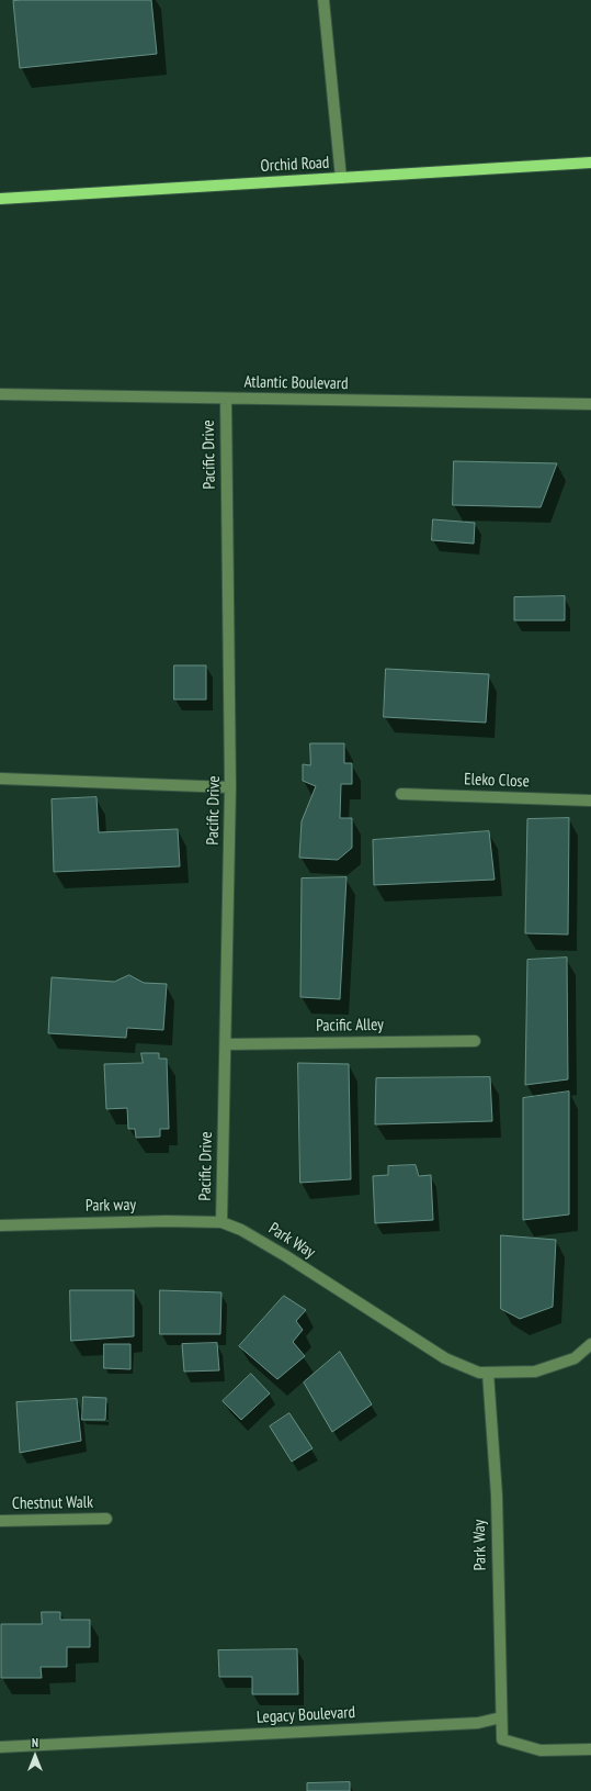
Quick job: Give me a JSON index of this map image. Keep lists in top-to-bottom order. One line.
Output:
{"streets":{"main road":["Orchid Road"],"street":["Atlantic Boulevard","Pacific Drive","Eleko Close","Pacific Alley","Park way","Park Way","Chestnut Walk","Legacy Boulevard"]},"crossings":[["Atlantic Boulevard","Pacific Drive"],["Pacific Drive","Pacific Alley"],["Pacific Drive","Park way"],["Pacific Drive","Park Way"],["Park way","Park Way"],["Park Way","Legacy Boulevard"]],"north":"top"}
